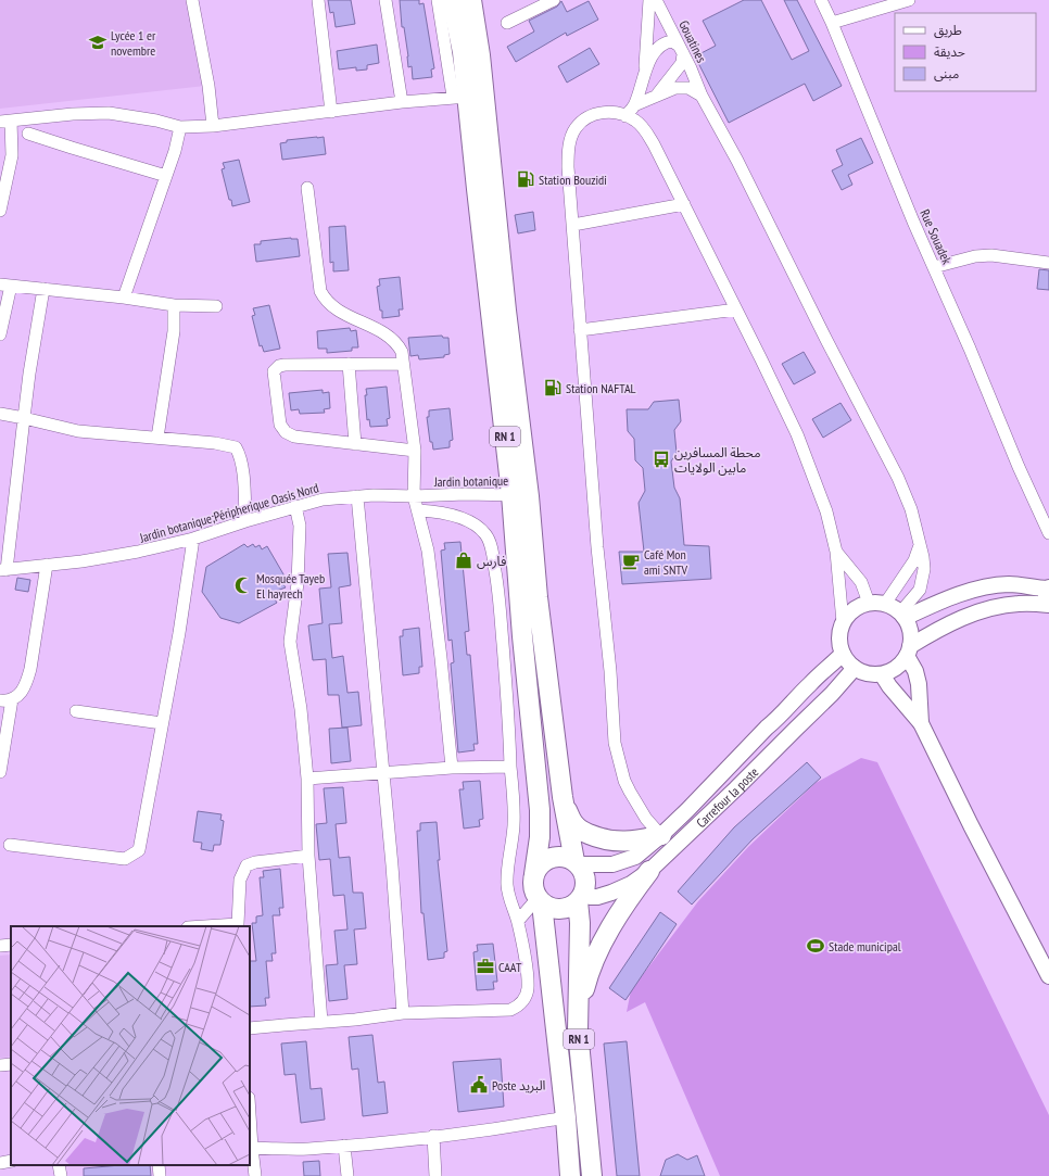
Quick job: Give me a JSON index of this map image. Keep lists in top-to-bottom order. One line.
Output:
{"streets":{"highway":["RN 1","Carrefour la poste"],"street":["Gouatines","Rue Souadek","Jardin botanique","Jardin botanique;Péripherique Oasis Nord"]},"crossings":[["Gouatines","Carrefour la poste"],["RN 1","Jardin botanique"],["RN 1","Carrefour la poste"],["Jardin botanique","Jardin botanique;Péripherique Oasis Nord"]],"places":{"school or university":["Lycée 1 er novembre"],"fuel station":["Station Bouzidi","Station NAFTAL"],"bus stop":["محطة المسافرين مابين الولايات"],"shop":["فارس"],"cafe":["Café Mon ami SNTV"],"mosque":["Mosquée Tayeb El hayrech"],"sports":["Stade municipal"],"office":["CAAT"],"public building":["Poste البريد"]},"legend":["طريق","حديقة","مبنى"]}
